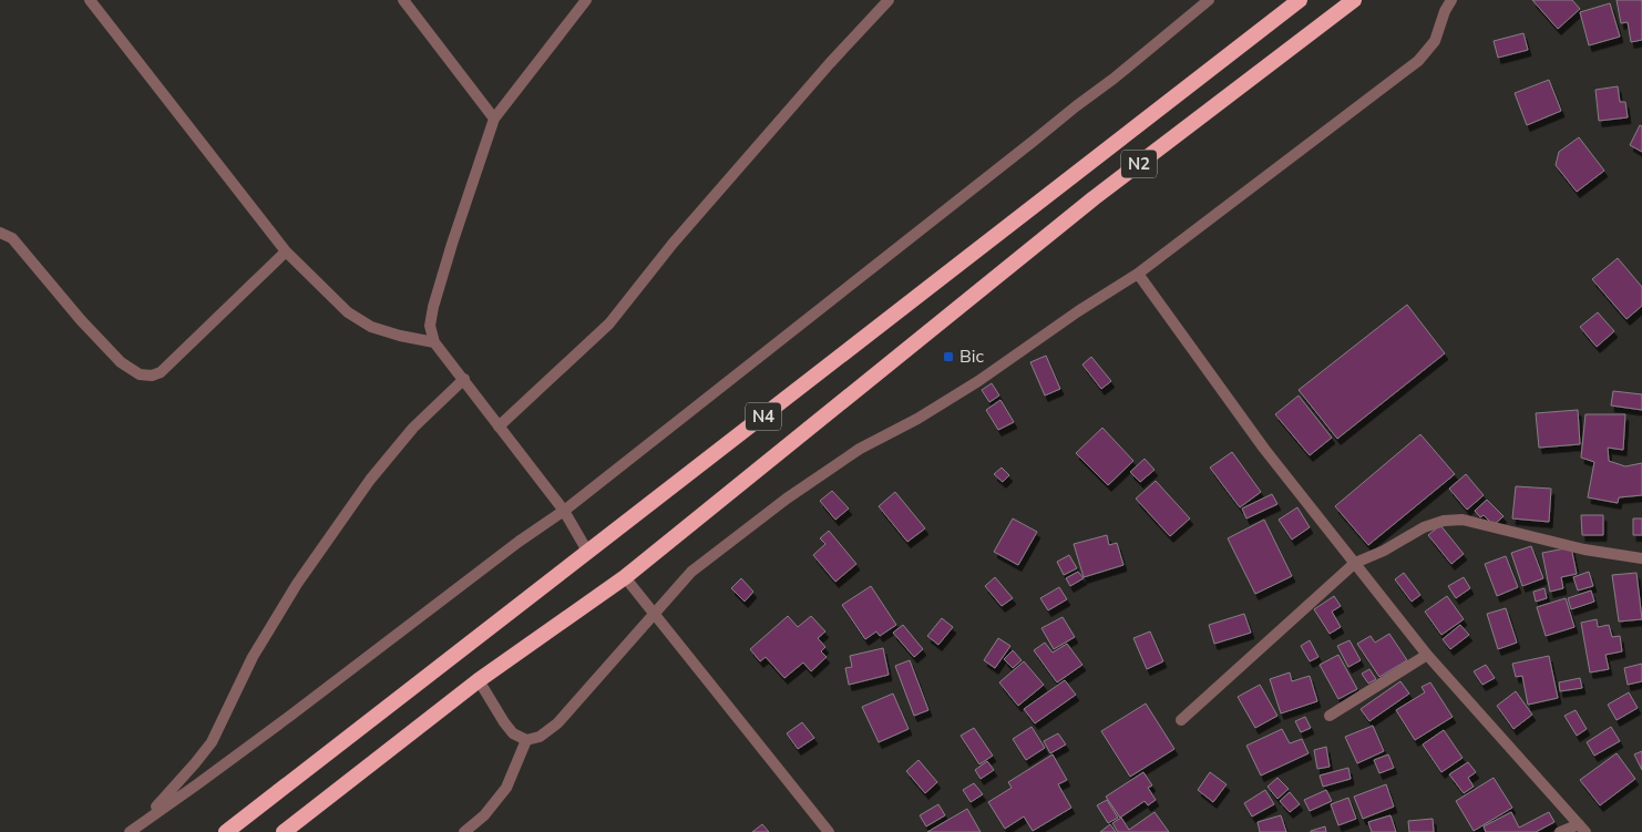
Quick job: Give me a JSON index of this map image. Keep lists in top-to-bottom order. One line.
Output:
{"streets":{"highway":["N2","N4"]},"crossings":[["N2","N4"]],"places":{"transit":["Bic"]}}
